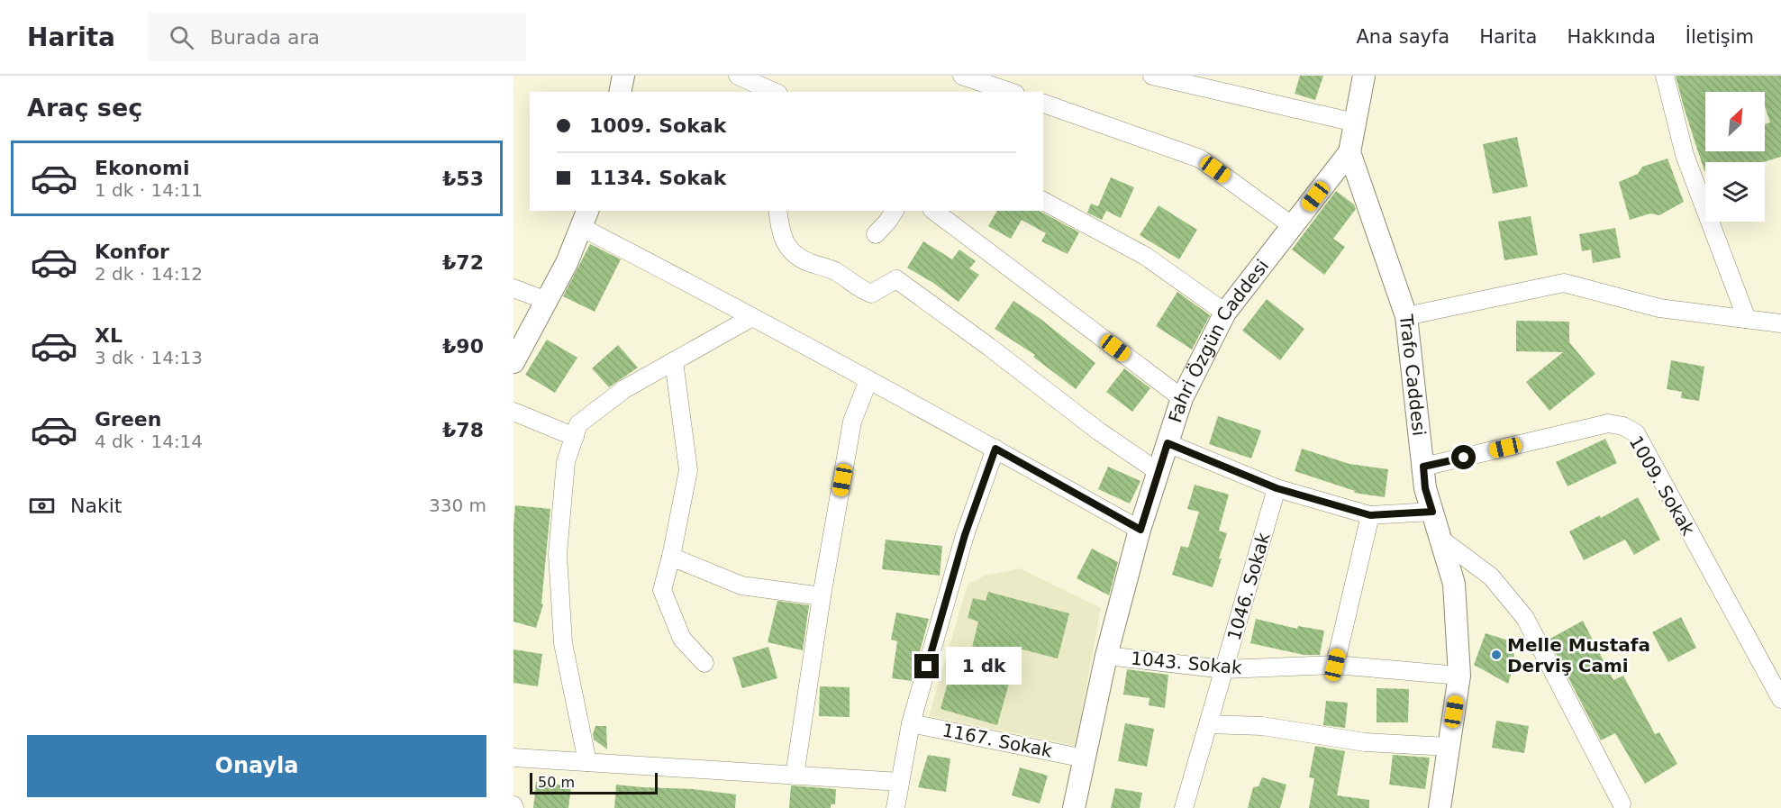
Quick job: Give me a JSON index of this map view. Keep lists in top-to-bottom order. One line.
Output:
{"streets":{"street":["Fahri Özgün Caddesi","Trafo Caddesi","1009. Sokak","1046. Sokak","1043. Sokak","1167. Sokak"]},"crossings":[["Fahri Özgün Caddesi","Trafo Caddesi"],["Fahri Özgün Caddesi","1043. Sokak"],["Fahri Özgün Caddesi","1167. Sokak"],["Trafo Caddesi","1009. Sokak"],["Trafo Caddesi","1043. Sokak"],["1046. Sokak","1043. Sokak"]],"places":["Melle Mustafa Derviş Cami"],"scale_bar":"50 m","north":"top right","page":{"header":"Harita","search":"Burada ara","nav":["Ana sayfa","Harita","Hakkında","İletişim"],"heading":"Araç seç","banner":["1009. Sokak","1134. Sokak"],"list":[{"name":"Ekonomi","note":"1 dk · 14:11","value":"₺53"},{"name":"Konfor","note":"2 dk · 14:12","value":"₺72"},{"name":"XL","note":"3 dk · 14:13","value":"₺90"},{"name":"Green","note":"4 dk · 14:14","value":"₺78"}],"pay":["Nakit","330 m"],"bubble":"1 dk","buttons":"Onayla","scale":"50 m"}}
